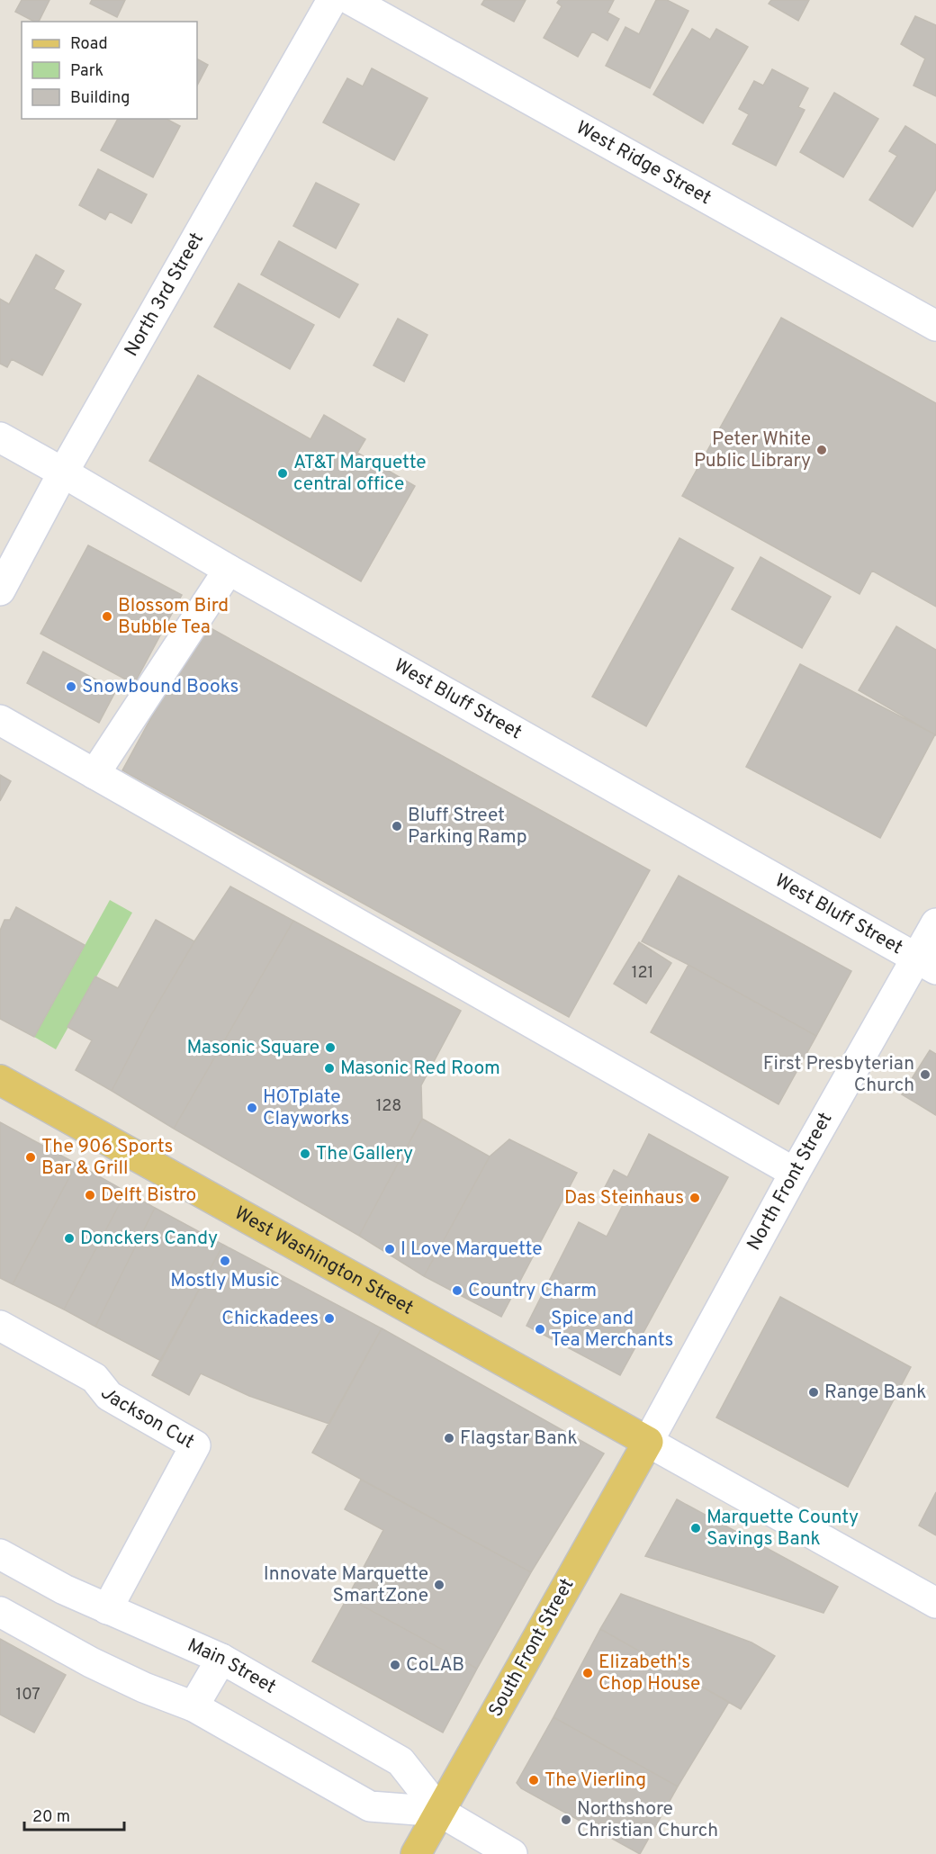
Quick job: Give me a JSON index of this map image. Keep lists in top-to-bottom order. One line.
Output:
{"streets":{"main road":["West Washington Street","South Front Street"],"street":["West Ridge Street","North 3rd Street","West Bluff Street","North Front Street","Jackson Cut","Main Street"]},"crossings":[["North 3rd Street","West Bluff Street"],["West Bluff Street","North Front Street"],["North Front Street","West Washington Street"],["North Front Street","South Front Street"],["West Washington Street","South Front Street"],["Jackson Cut","Main Street"],["South Front Street","Main Street"]],"places":["Peter White Public Library","AT&T Marquette central office","Blossom Bird Bubble Tea","Snowbound Books","Bluff Street Parking Ramp","Masonic Square","Masonic Red Room","First Presbyterian Church","HOTplate Clayworks","The Gallery","The 906 Sports Bar & Grill","Delft Bistro","Das Steinhaus","Donckers Candy","I Love Marquette","Mostly Music","Country Charm","Chickadees","Spice and Tea Merchants","Range Bank","Flagstar Bank","Marquette County Savings Bank","Innovate Marquette SmartZone","CoLAB","Elizabeth's Chop House","The Vierling","Northshore Christian Church"],"house_numbers":["121","128","107"],"legend":["Road","Park","Building"],"scale_bar":"20 m"}
